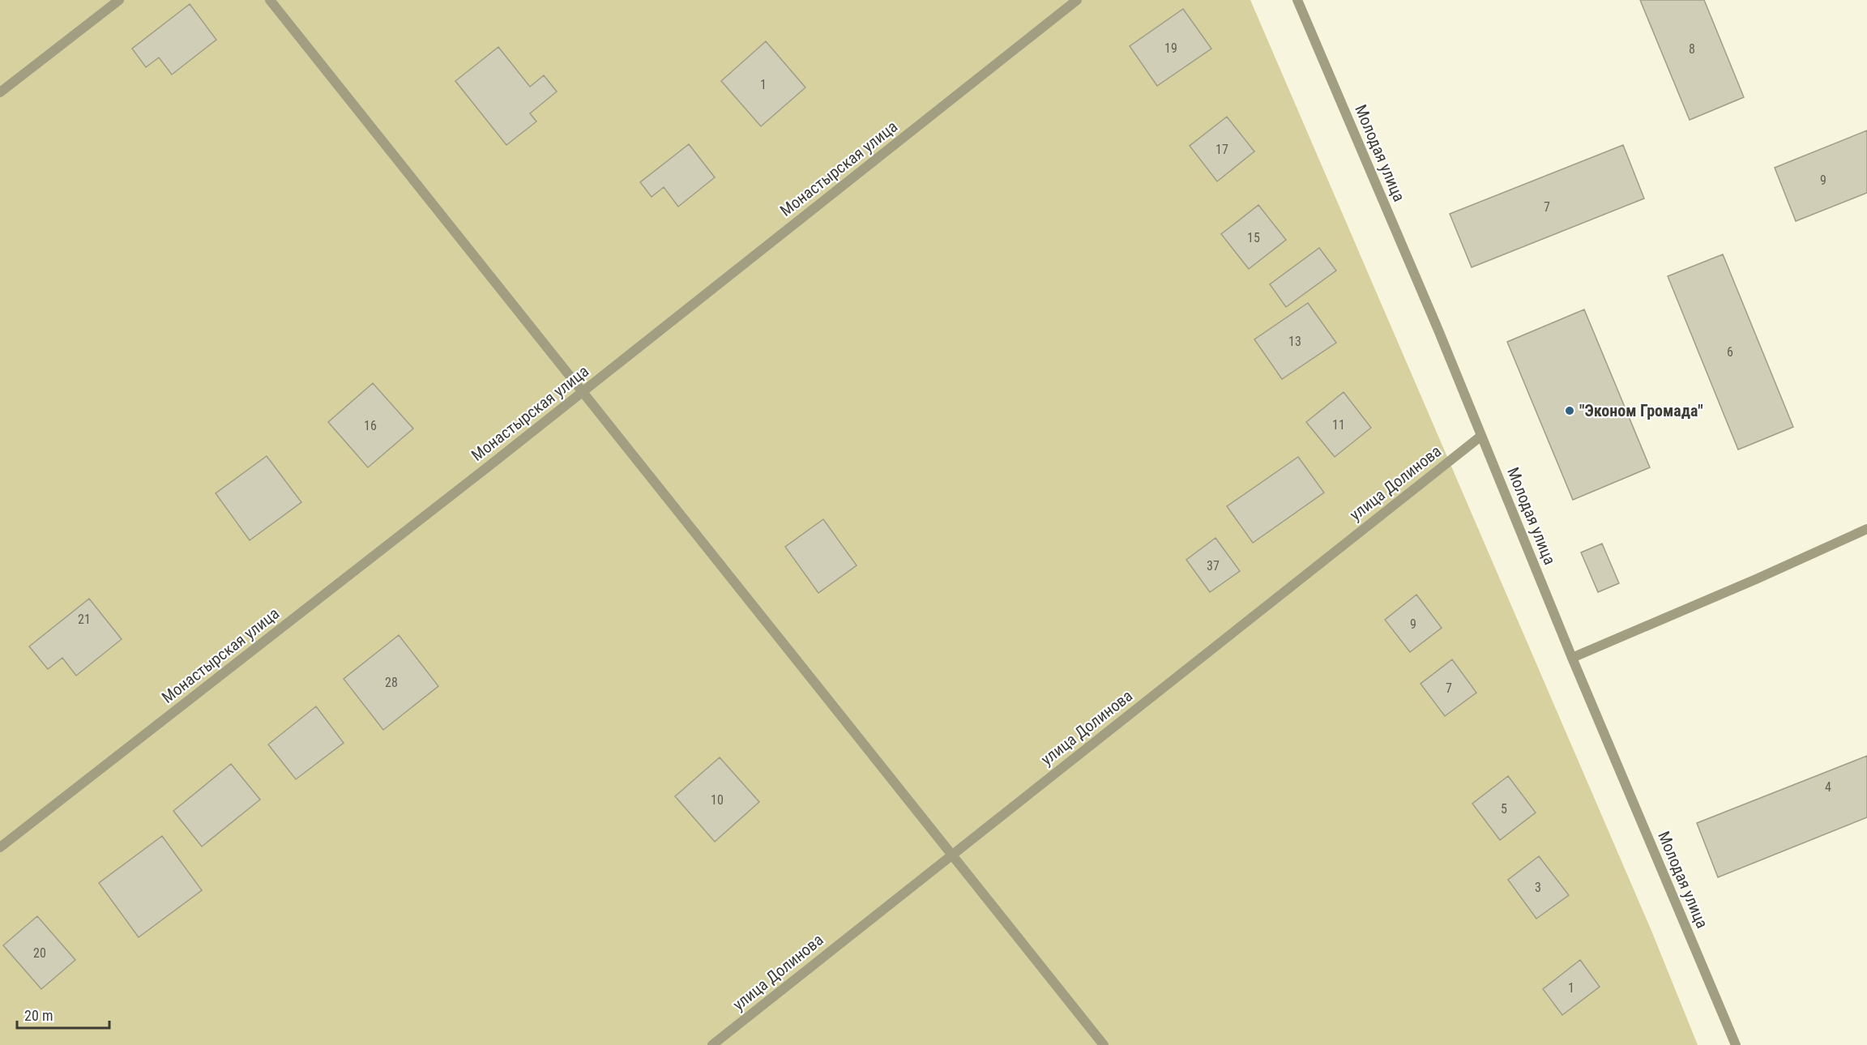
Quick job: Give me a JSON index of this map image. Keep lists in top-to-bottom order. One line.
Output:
{"streets":{"street":["Молодая улица","Монастырская улица","улица Долинова"]},"crossings":[["Молодая улица","улица Долинова"]],"places":["\"Эконом Громада\""],"house_numbers":["19","8","1","17","9","7","15","13","6","11","16","37","21","9","28","7","4","10","5","3","20","1"],"scale_bar":"20 m"}
